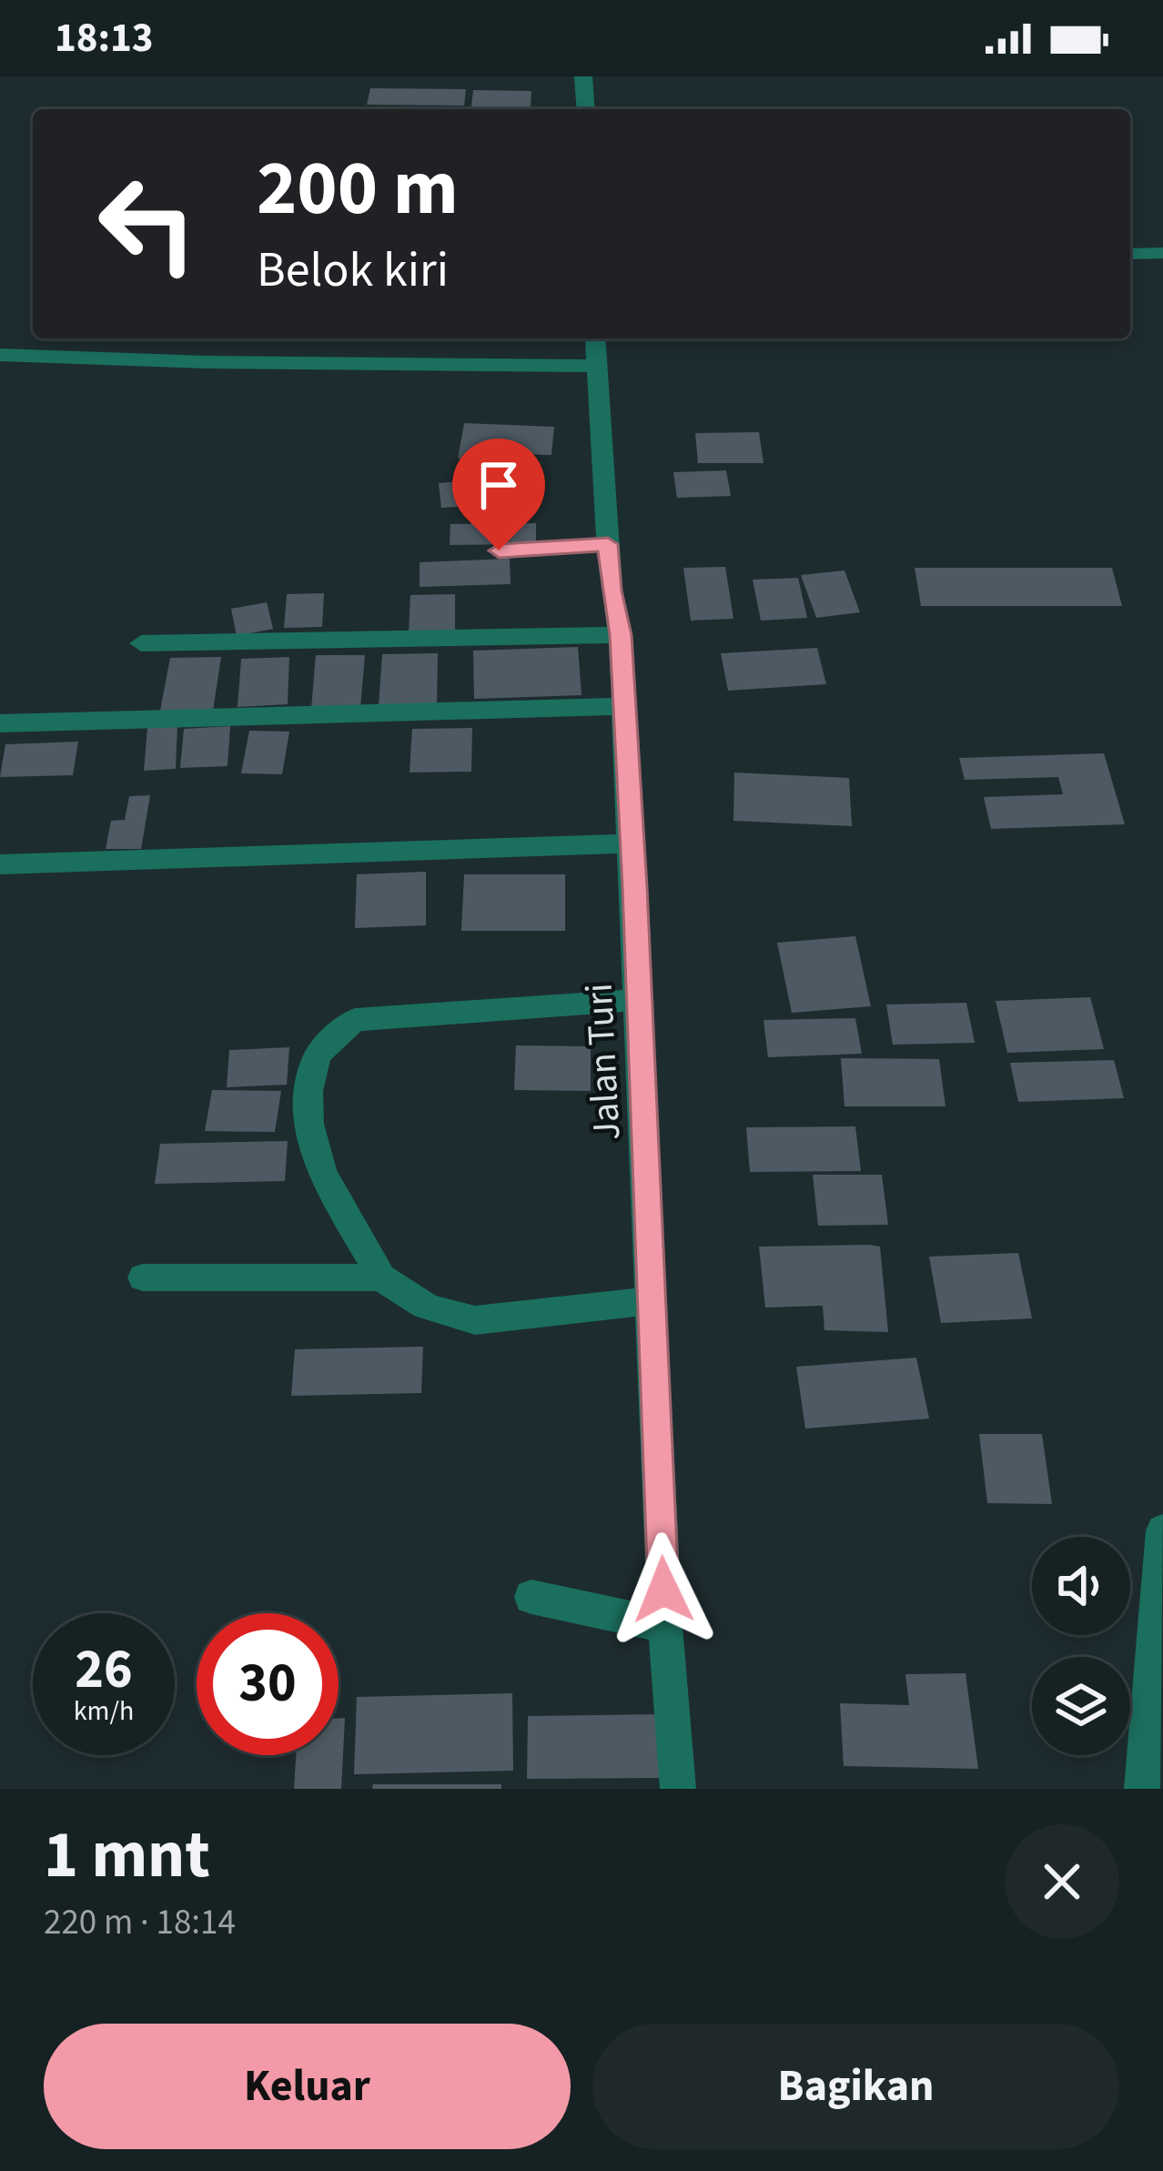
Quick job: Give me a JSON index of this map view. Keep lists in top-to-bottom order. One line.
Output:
{"streets":{"street":["Jalan Turi"]},"page":{"status":"18:13","turn":["200 m","Belok kiri"],"speed":"26 km/h","limit":"30","heading":["1 mnt","220 m · 18:14"],"buttons":["Keluar","Bagikan"]}}
